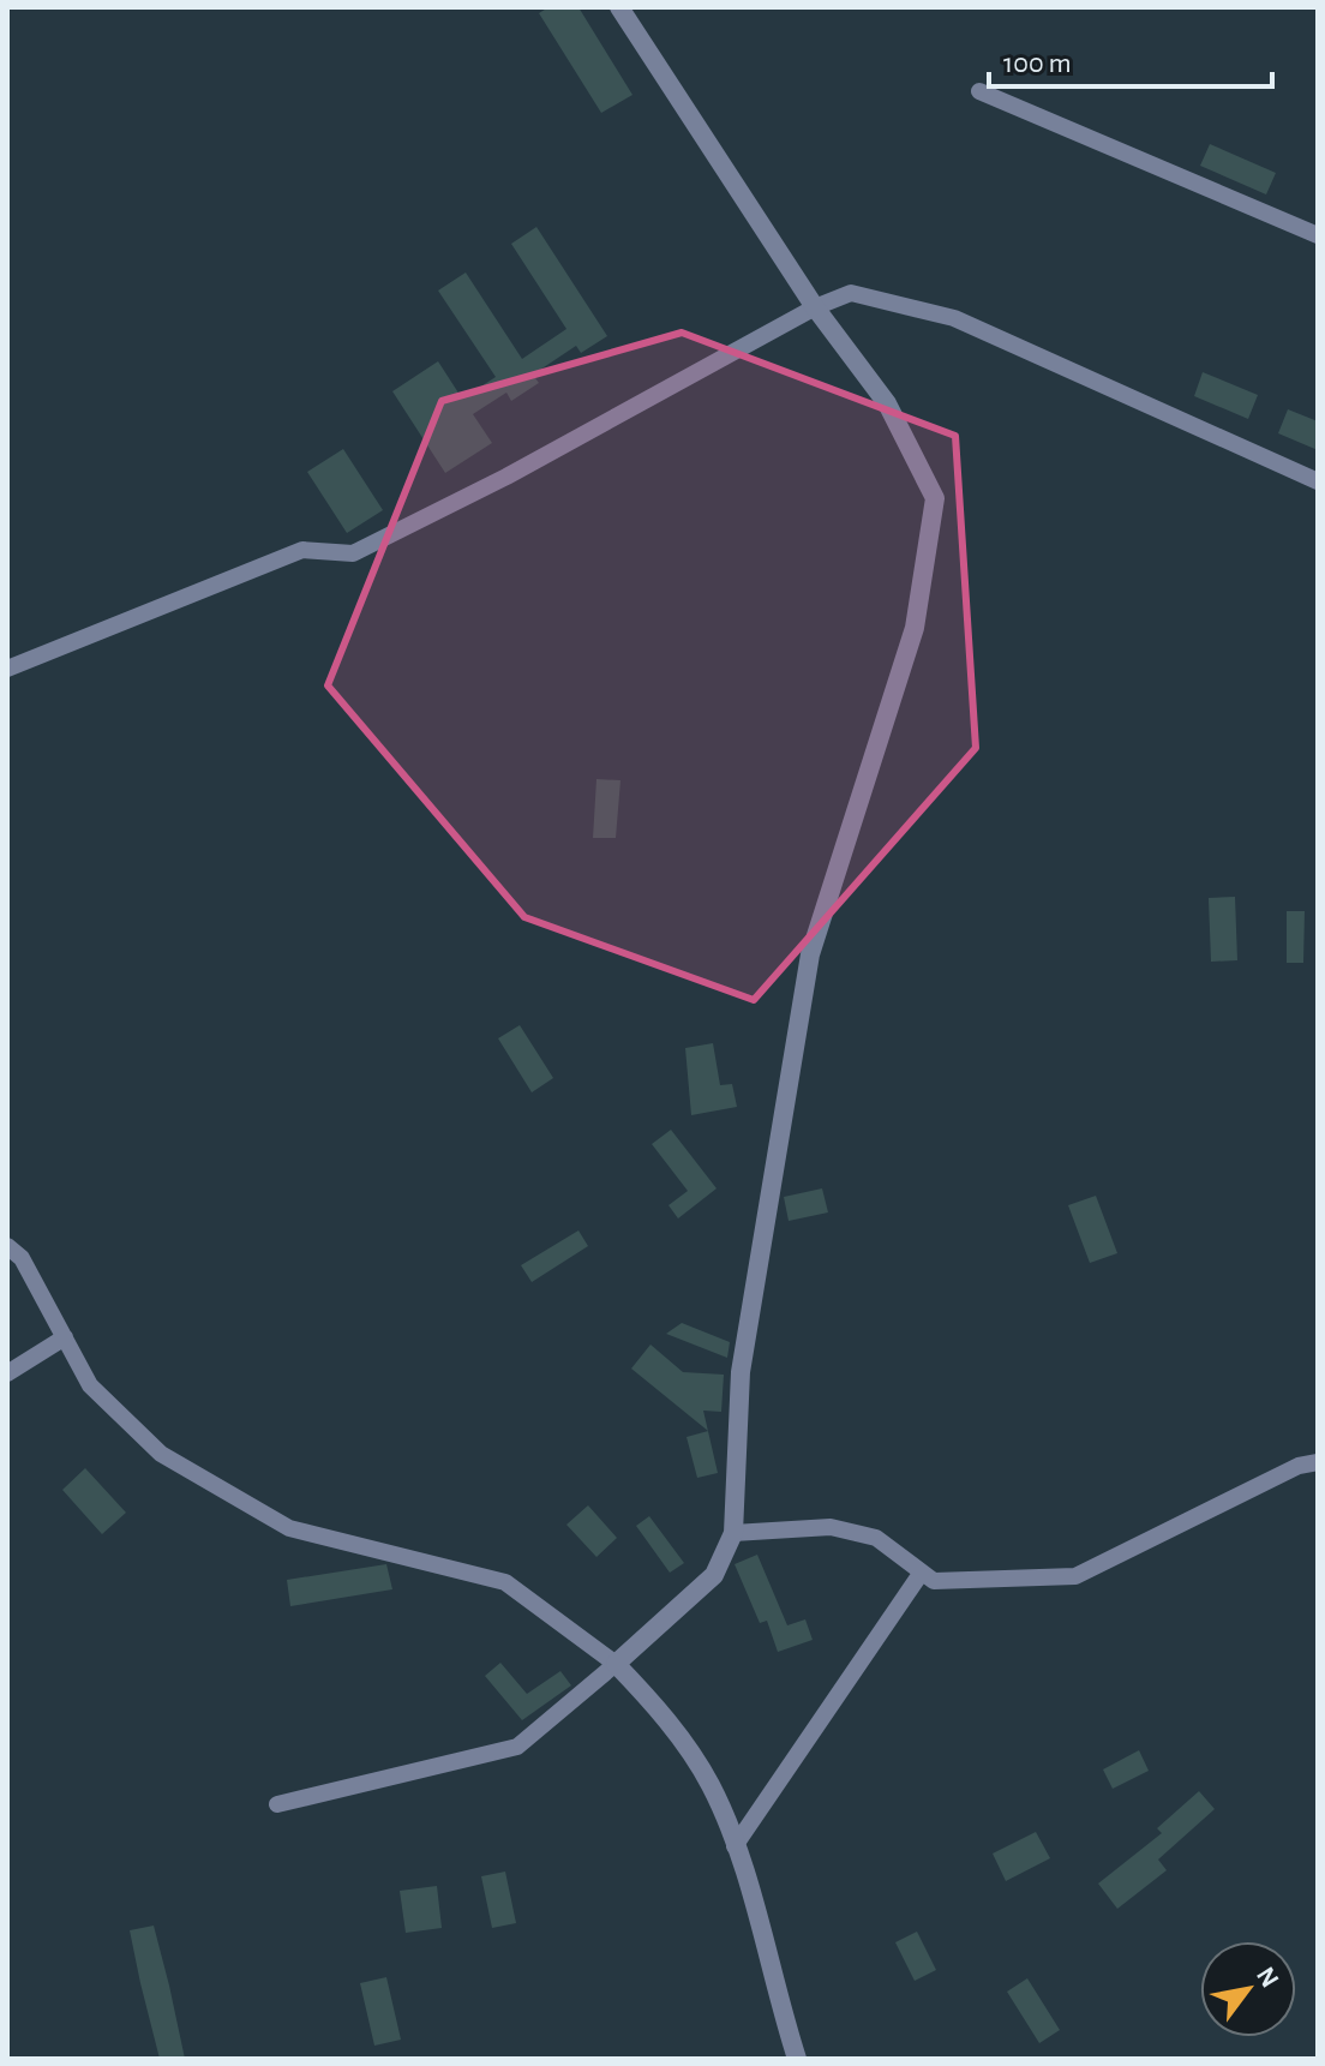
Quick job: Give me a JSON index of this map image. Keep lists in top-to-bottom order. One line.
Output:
{"scale_bar":"100 m","north":"top right"}
